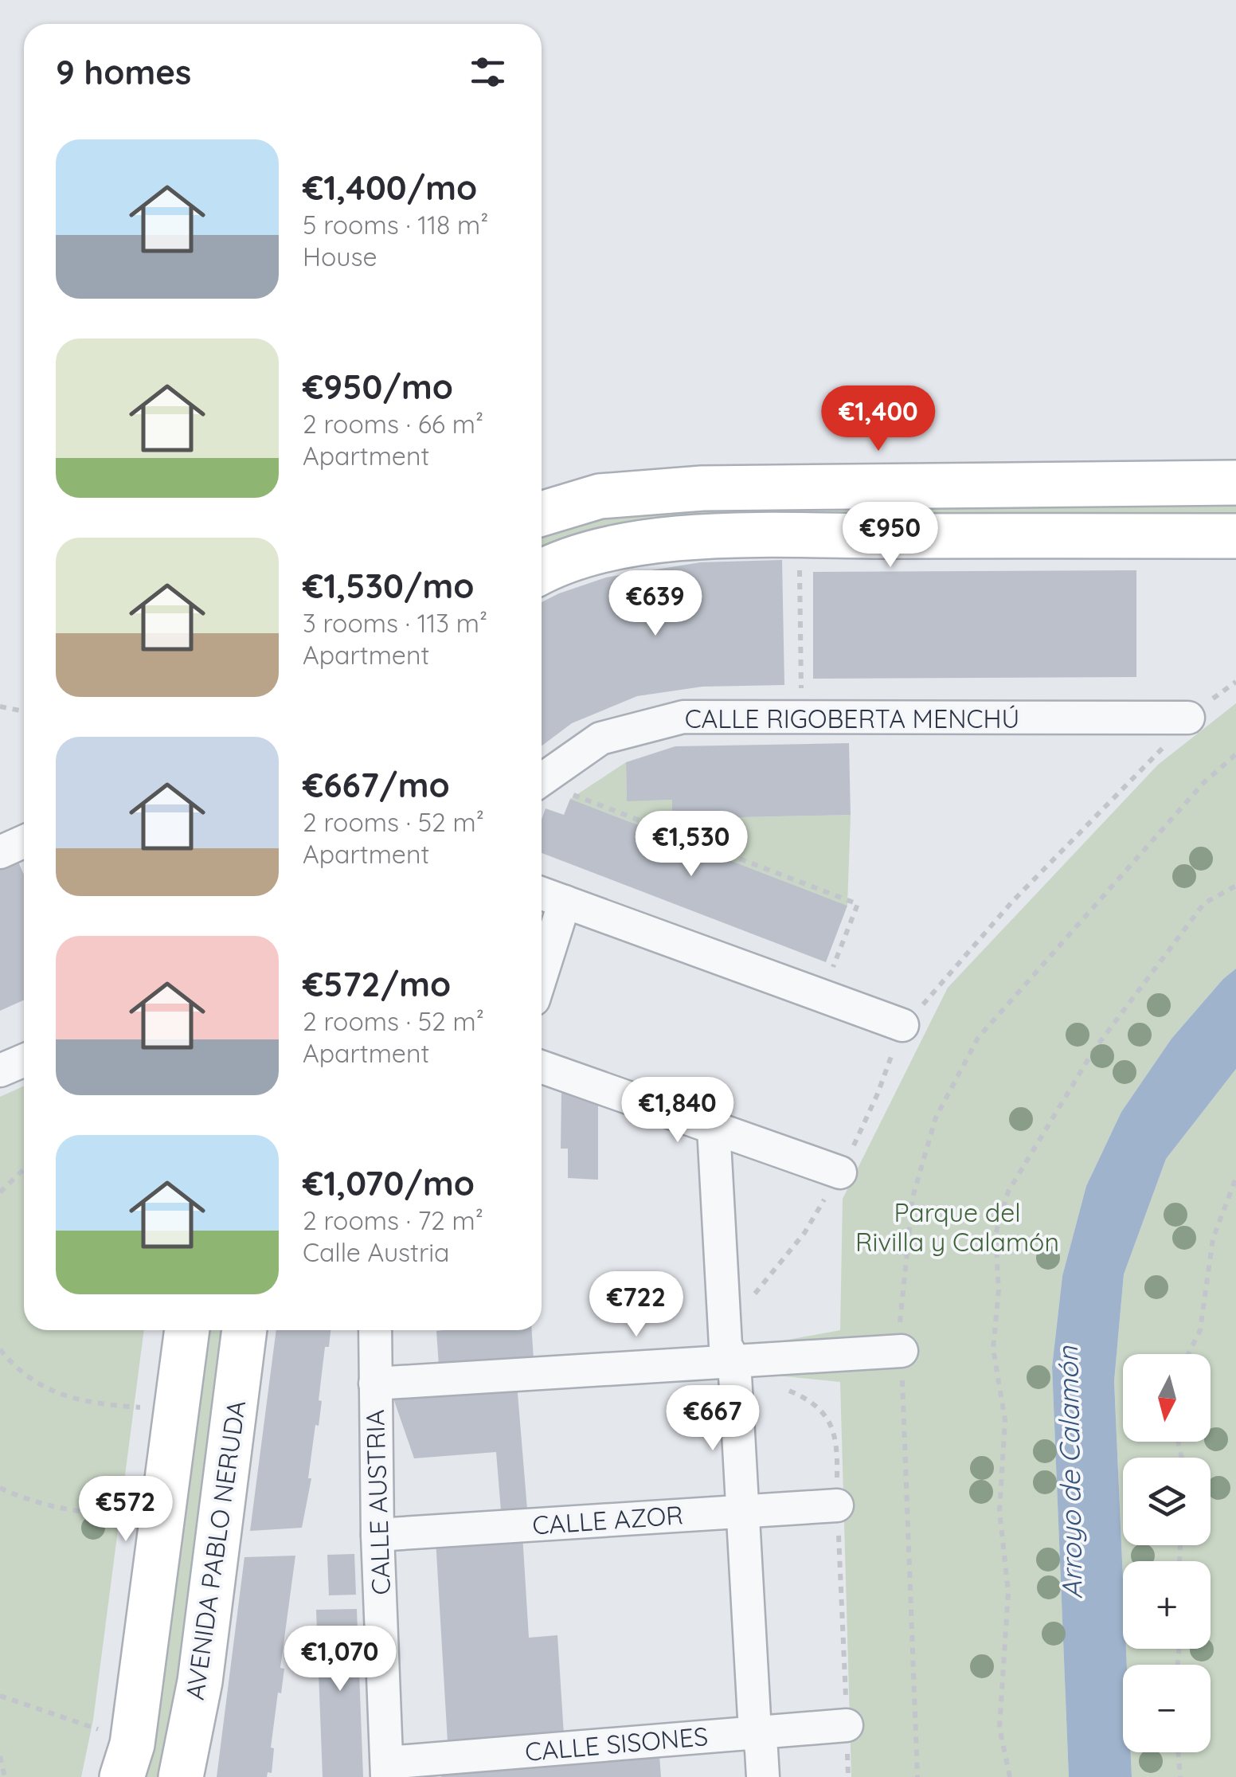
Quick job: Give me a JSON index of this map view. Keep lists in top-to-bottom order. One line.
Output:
{"streets":{"main road":["AVENIDA PABLO NERUDA"],"street":["CALLE RIGOBERTA MENCHÚ","CALLE AUSTRIA","CALLE AZOR","CALLE SISONES"]},"crossings":[["CALLE AUSTRIA","CALLE AZOR"],["CALLE AUSTRIA","CALLE SISONES"]],"water":["Arroyo de Calamón"],"parks":["Parque del Rivilla y Calamón"],"north":"bottom","page":{"heading":"9 homes","list":[{"name":"€1,400/mo","note":"5 rooms · 118 m² · House"},{"name":"€950/mo","note":"2 rooms · 66 m² · Apartment"},{"name":"€1,530/mo","note":"3 rooms · 113 m² · Apartment"},{"name":"€667/mo","note":"2 rooms · 52 m² · Apartment"},{"name":"€572/mo","note":"2 rooms · 52 m² · Apartment"},{"name":"€1,070/mo","note":"2 rooms · 72 m² · Calle Austria"}],"price":["€1,400","€950","€639","€1,530","€1,840","€722","€667","€572","€1,070"],"map_buttons":["+","−"]}}
